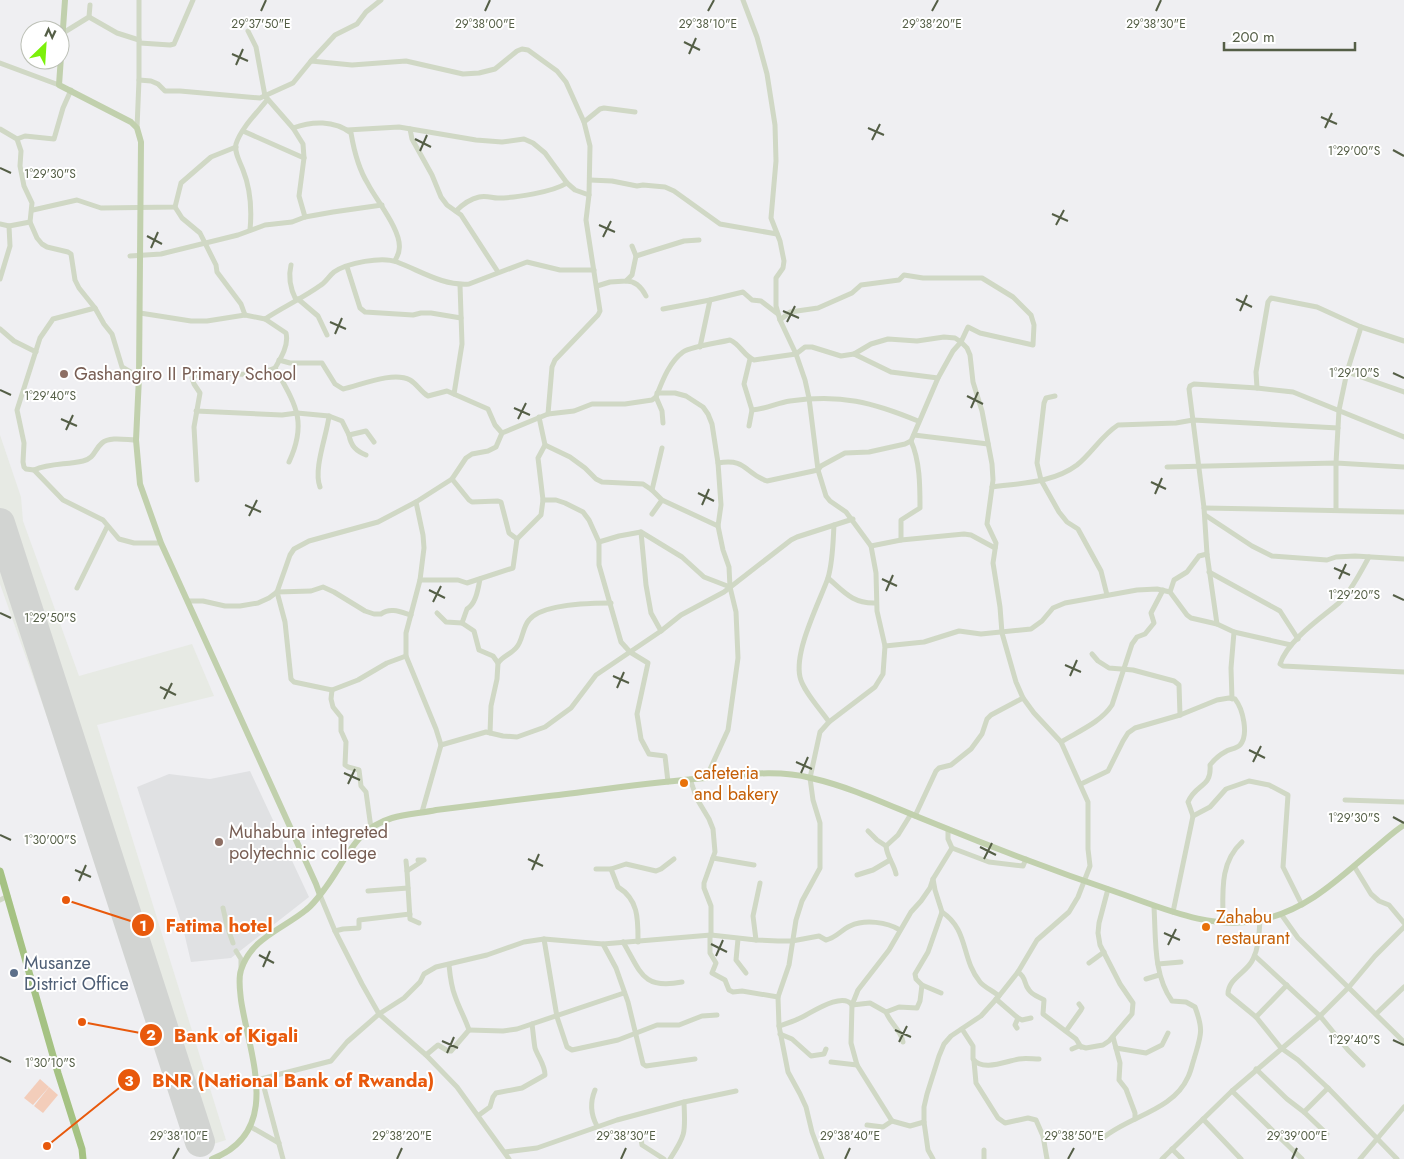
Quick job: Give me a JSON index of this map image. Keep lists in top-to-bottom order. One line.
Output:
{"places":["Gashangiro II Primary School","cafeteria and bakery","Muhabura integreted polytechnic college","Fatima hotel","Zahabu restaurant","Musanze District Office","Bank of Kigali","BNR (National Bank of Rwanda)"],"scale_bar":"200 m","north":"top right","coordinates":["29°37'50\"E","29°38'00\"E","29°38'10\"E","29°38'20\"E","29°38'30\"E","1°29'00\"S","1°29'30\"S","1°29'10\"S","1°29'40\"S","1°29'20\"S","1°29'50\"S","1°30'00\"S","1°30'10\"S","29°38'40\"E","29°39'00\"E","29°38'50\"E"]}
